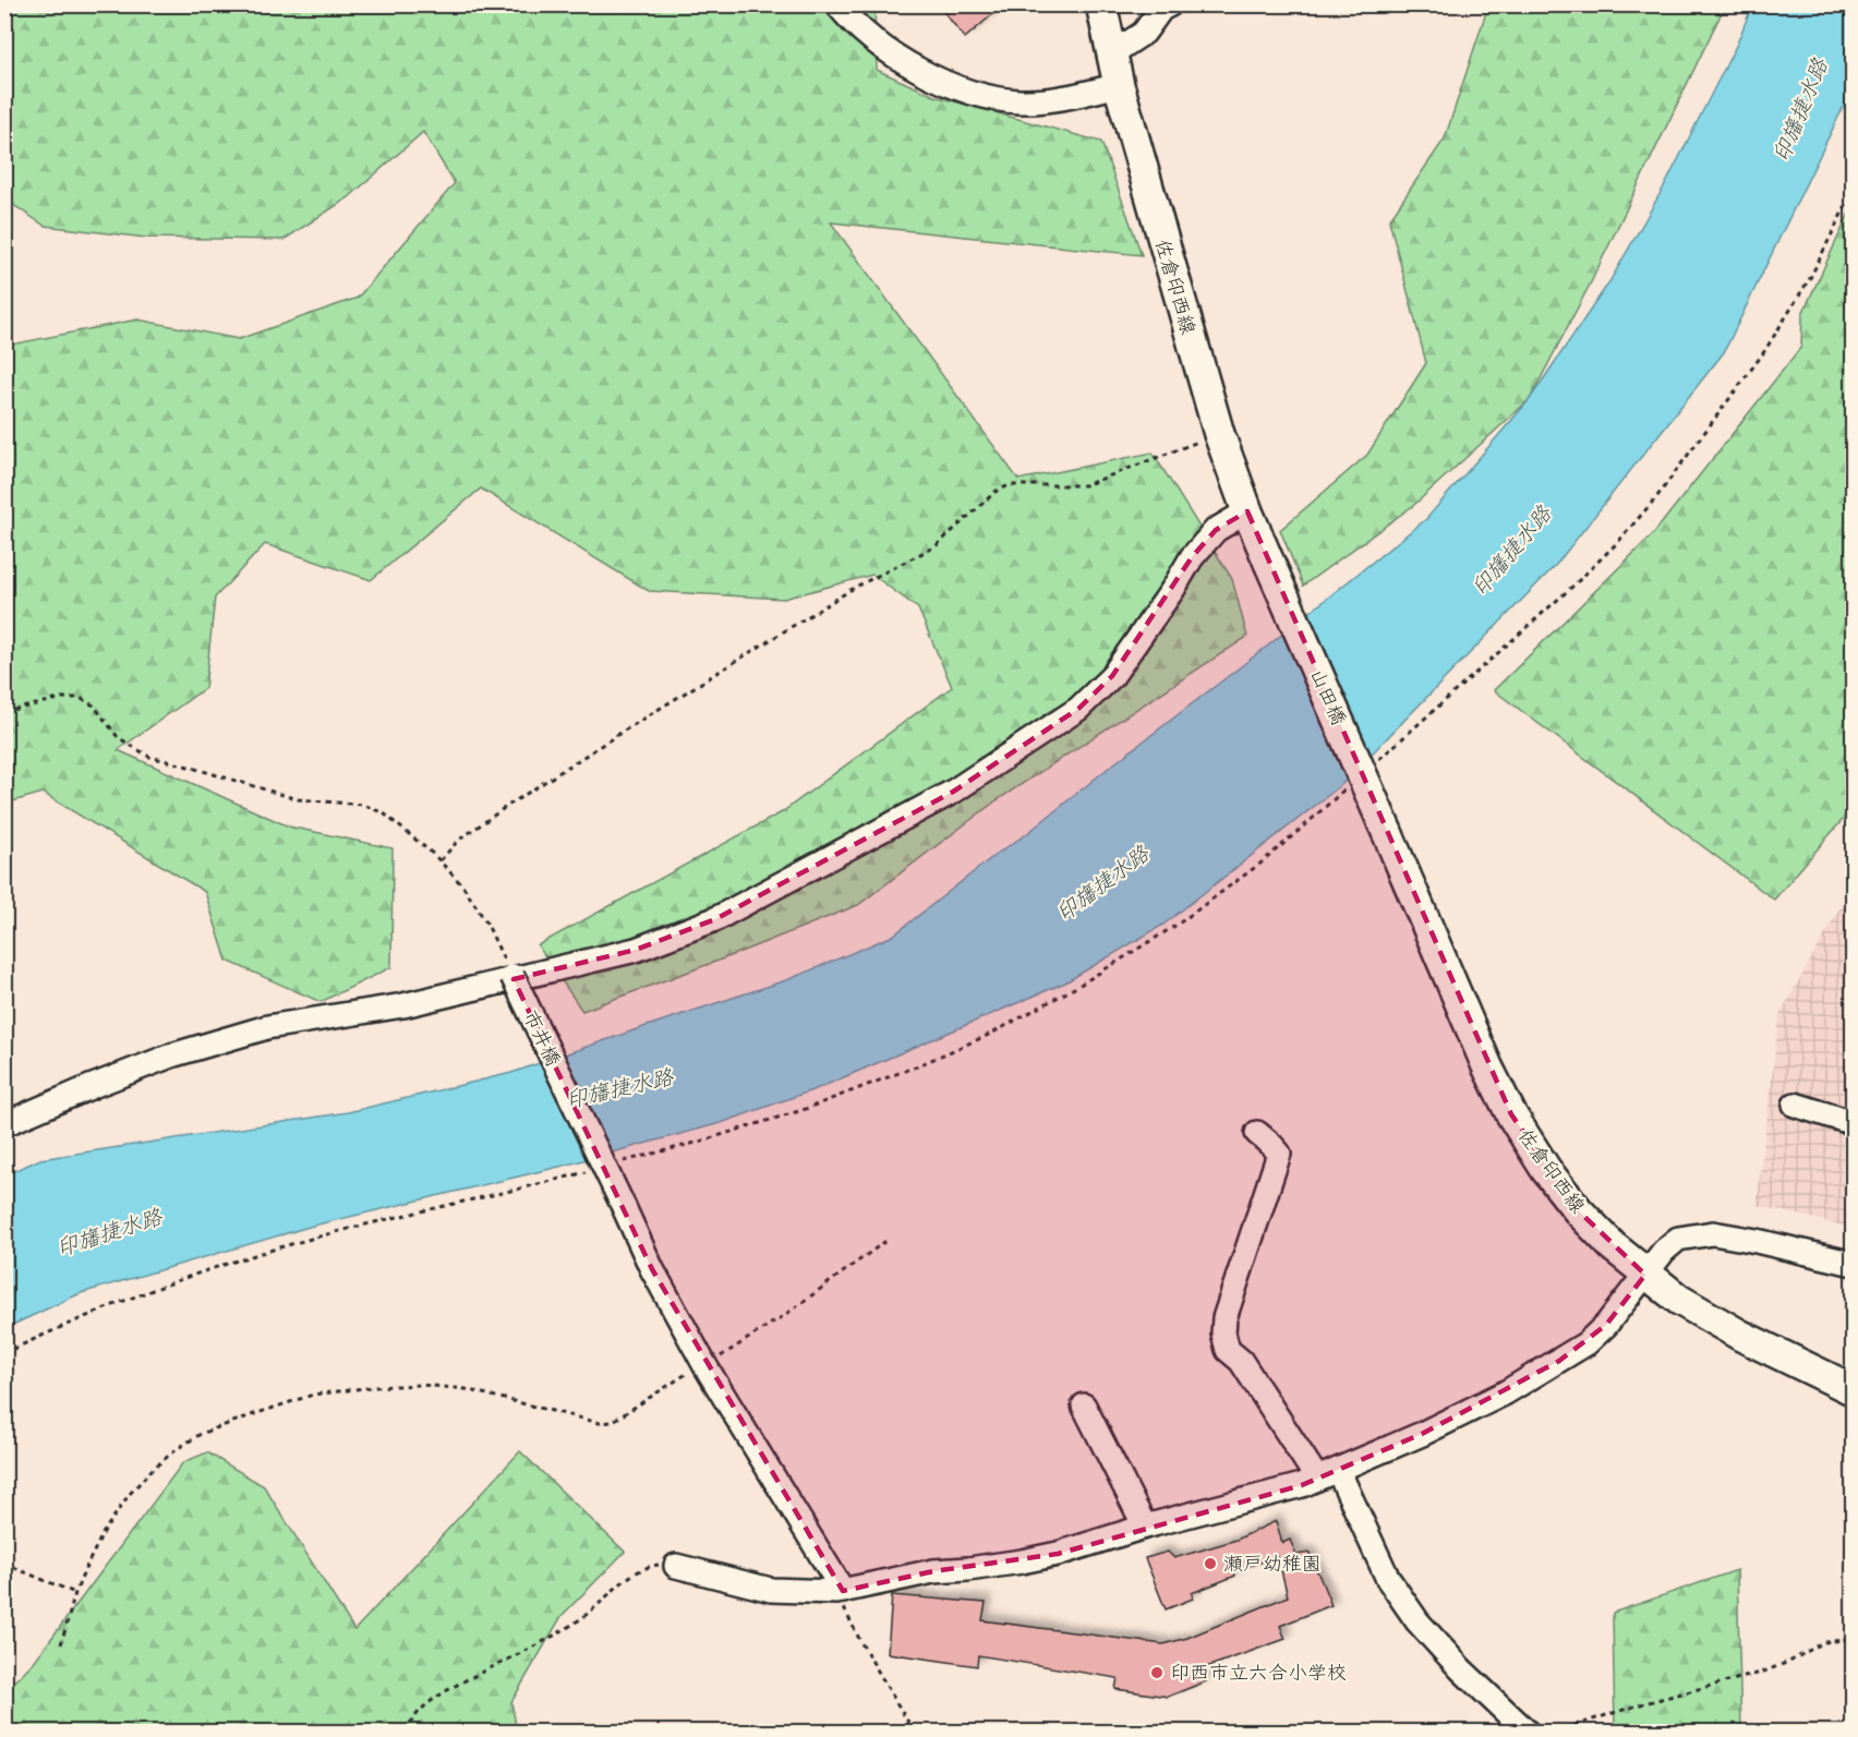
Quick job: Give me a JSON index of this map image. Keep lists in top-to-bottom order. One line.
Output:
{"streets":{"main road":["佐倉印西線","山田橋"],"street":["市井橋"]},"crossings":[["佐倉印西線","山田橋"]],"water":["印旛捷水路"],"places":["瀬戸幼稚園","印西市立六合小学校"]}
